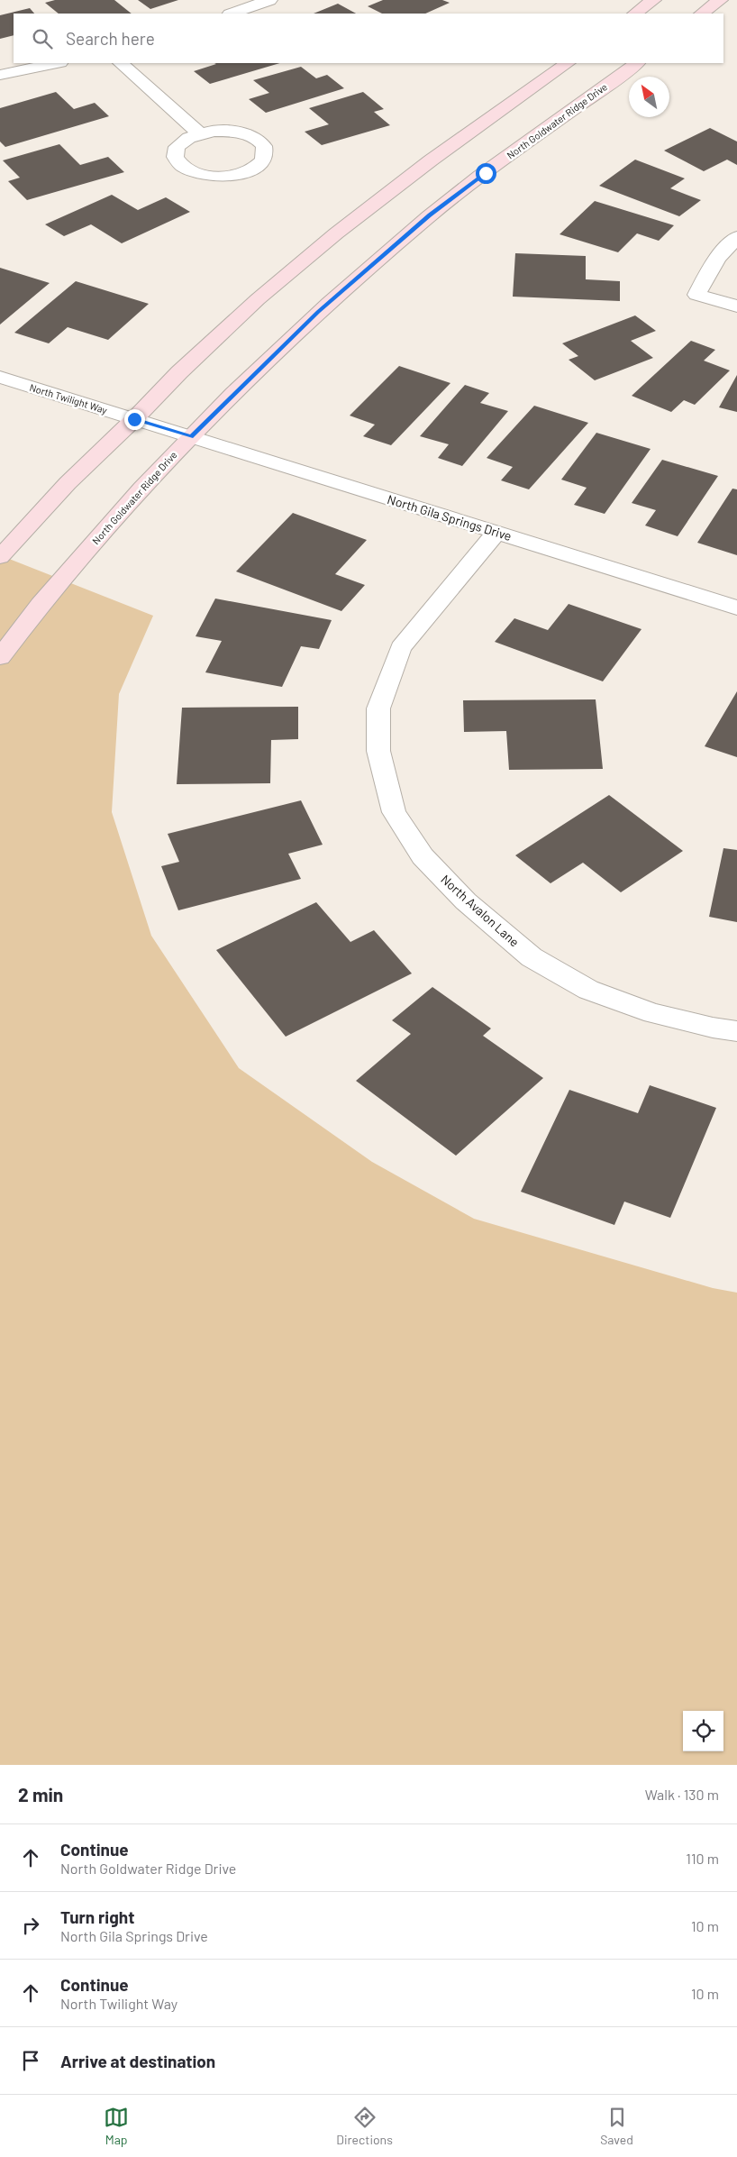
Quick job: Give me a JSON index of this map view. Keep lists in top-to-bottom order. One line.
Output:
{"streets":{"street":["North Goldwater Ridge Drive","North Twilight Way","North Gila Springs Drive","North Avalon Lane"]},"crossings":[["North Goldwater Ridge Drive","North Gila Springs Drive"],["North Twilight Way","North Gila Springs Drive"],["North Gila Springs Drive","North Avalon Lane"]],"north":"top left","page":{"search":"Search here","heading":["2 min","Walk · 130 m"],"list":[["Continue","North Goldwater Ridge Drive","110 m"],["Turn right","North Gila Springs Drive","10 m"],["Continue","North Twilight Way","10 m"],"Arrive at destination"],"nav":["Map","Directions","Saved"]}}
